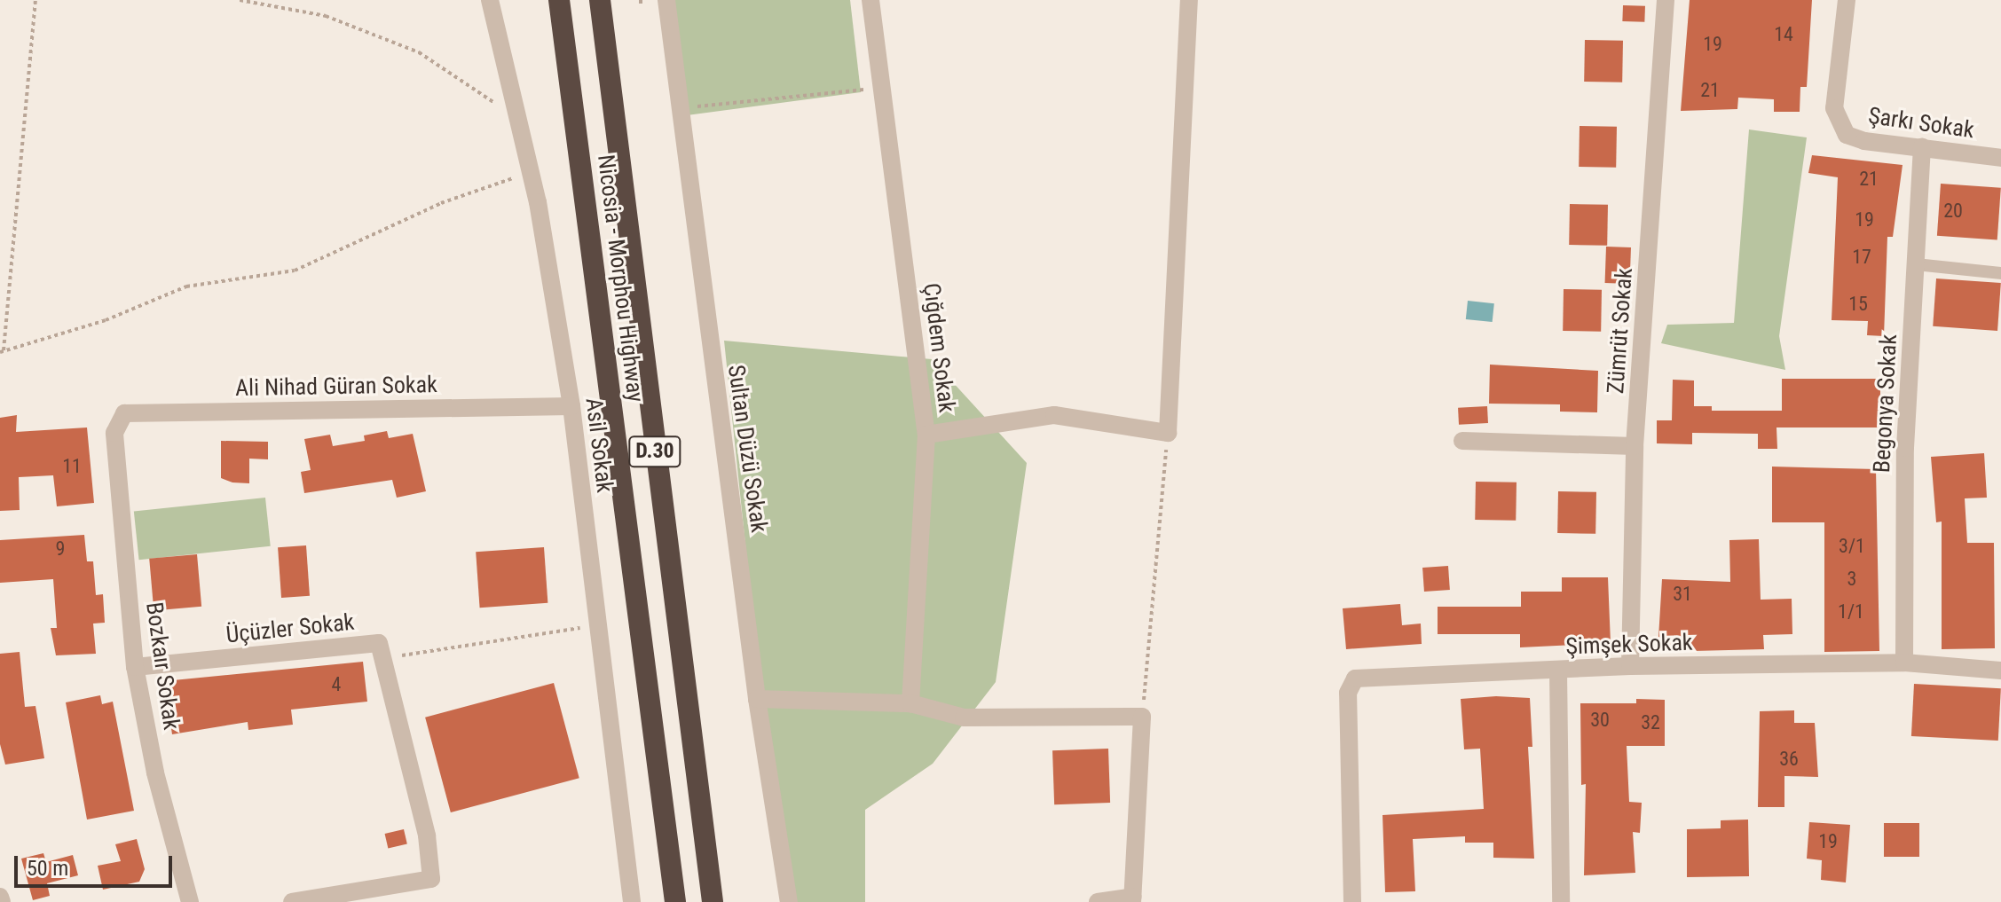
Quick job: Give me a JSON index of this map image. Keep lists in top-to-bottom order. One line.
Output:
{"streets":{"highway":["Nicosia - Morphou Highway","D.30"],"street":["Şarkı Sokak","Zümrüt Sokak","Çığdem Sokak","Ali Nihad Güran Sokak","Begonya Sokak","Asil Sokak","Sultan Düzü Sokak","Üçüzler Sokak","Şimşek Sokak","Bozkaır Sokak"]},"crossings":[["Şarkı Sokak","Begonya Sokak"],["Zümrüt Sokak","Şimşek Sokak"],["Ali Nihad Güran Sokak","Asil Sokak"],["Ali Nihad Güran Sokak","Bozkaır Sokak"],["Begonya Sokak","Şimşek Sokak"],["Üçüzler Sokak","Bozkaır Sokak"]],"house_numbers":["14","19","21","21","20","19","17","15","11","3/1","9","3","31","1/1","4","30","32","36","19"],"scale_bar":"50 m"}
